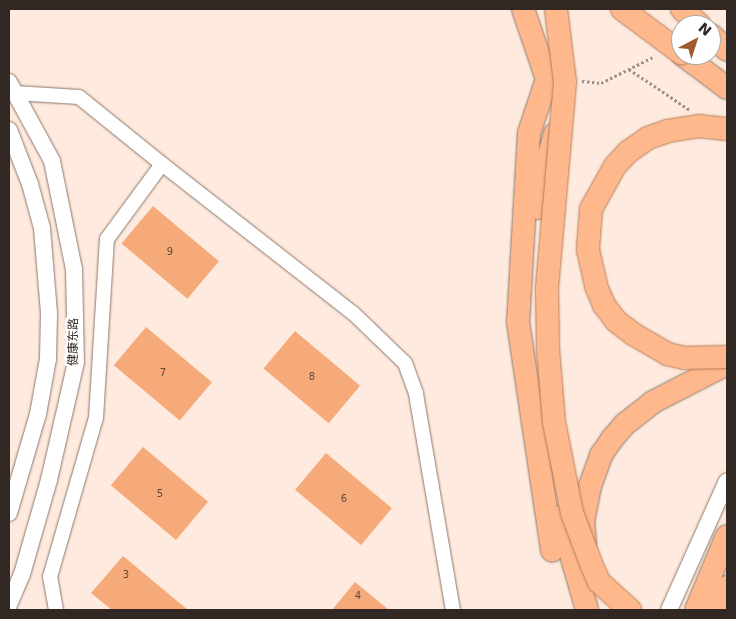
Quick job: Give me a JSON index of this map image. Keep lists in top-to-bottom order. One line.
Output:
{"streets":{"street":["健康东路"]},"house_numbers":["9","7","8","5","6","3","4"],"north":"top right"}
